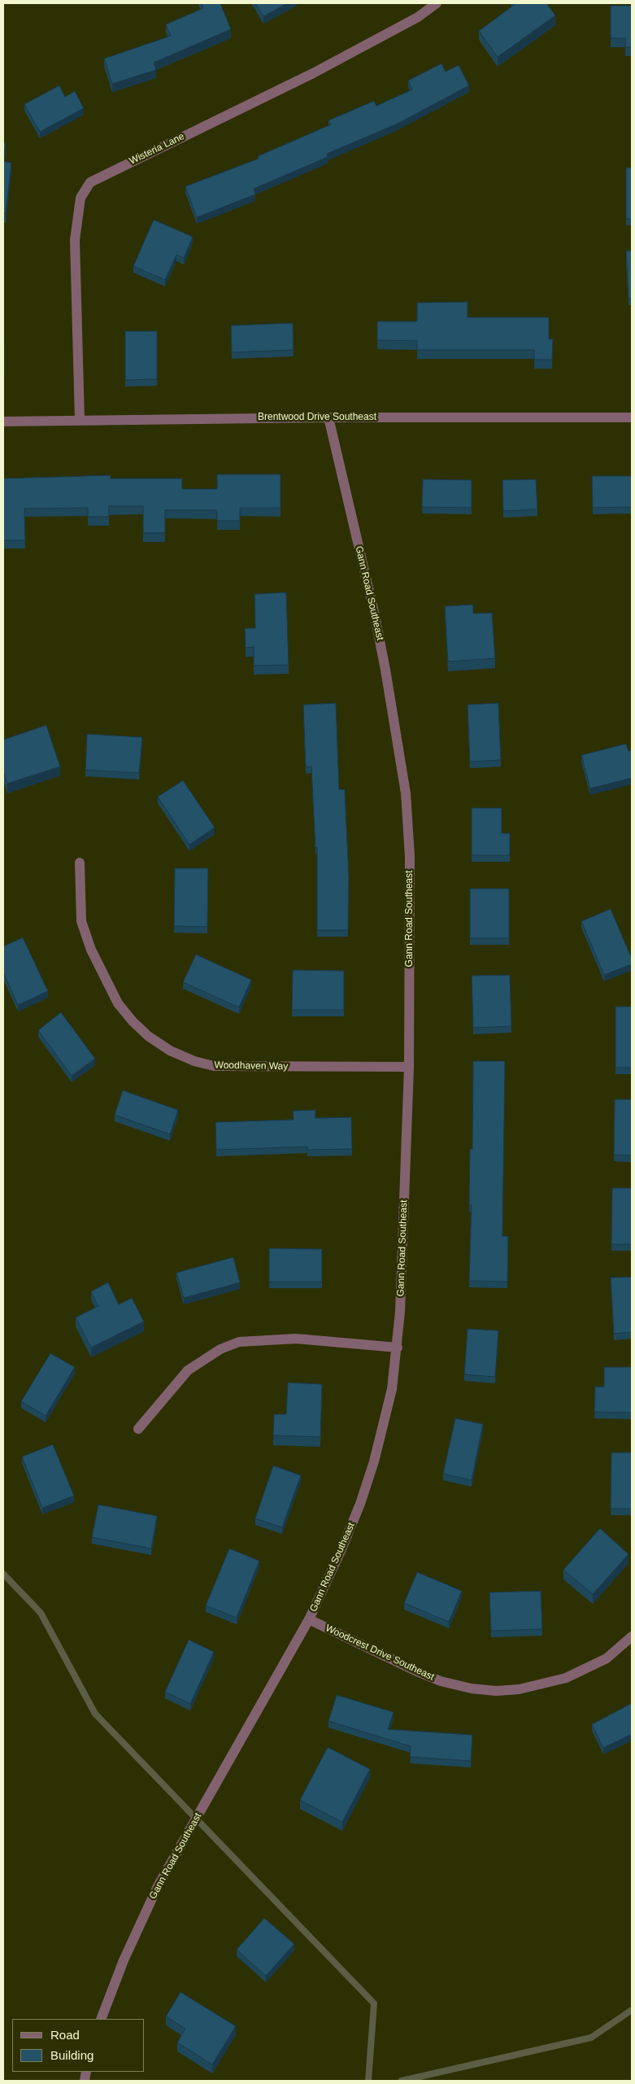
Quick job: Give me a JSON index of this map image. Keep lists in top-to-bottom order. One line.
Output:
{"streets":{"street":["Wisteria Lane","Brentwood Drive Southeast","Gann Road Southeast","Woodhaven Way","Woodcrest Drive Southeast"]},"crossings":[["Wisteria Lane","Brentwood Drive Southeast"],["Brentwood Drive Southeast","Gann Road Southeast"],["Gann Road Southeast","Woodhaven Way"],["Gann Road Southeast","Woodcrest Drive Southeast"]],"legend":["Road","Building"]}
